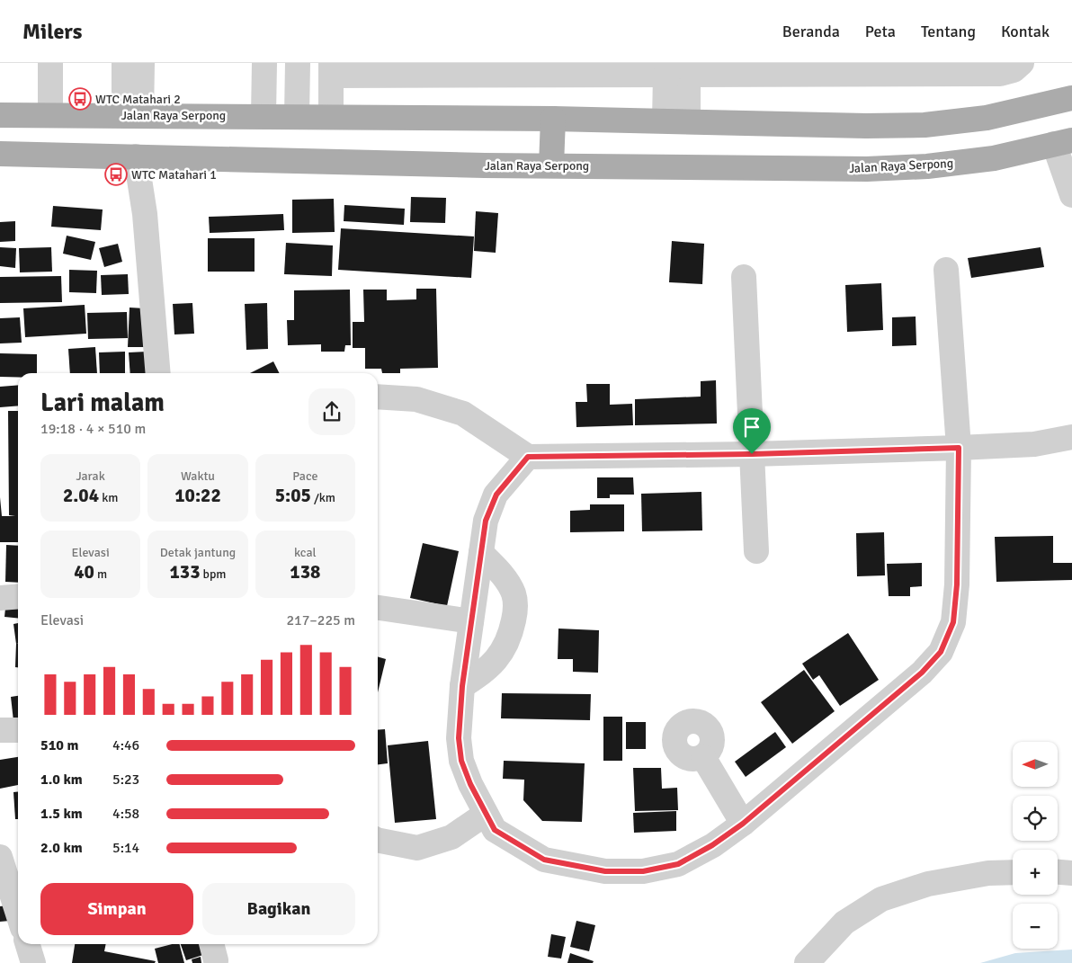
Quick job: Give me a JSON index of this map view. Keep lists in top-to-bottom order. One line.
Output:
{"streets":{"main road":["Jalan Raya Serpong"]},"places":{"bus stop":["WTC Matahari 2","WTC Matahari 1"]},"north":"left","page":{"header":"Milers","nav":["Beranda","Peta","Tentang","Kontak"],"heading":["Lari malam","19:18 · 4 × 510 m"],"stats":[["Jarak","2.04 km"],["Waktu","10:22"],["Pace","5:05 /km"],["Elevasi","40 m"],["Detak jantung","133 bpm"],["kcal","138"]],"chart":["Elevasi","217–225 m"],"list":[{"name":"510 m","note":"4:46"},{"name":"1.0 km","note":"5:23"},{"name":"1.5 km","note":"4:58"},{"name":"2.0 km","note":"5:14"}],"map_buttons":["+","−"],"buttons":["Simpan","Bagikan"]}}
